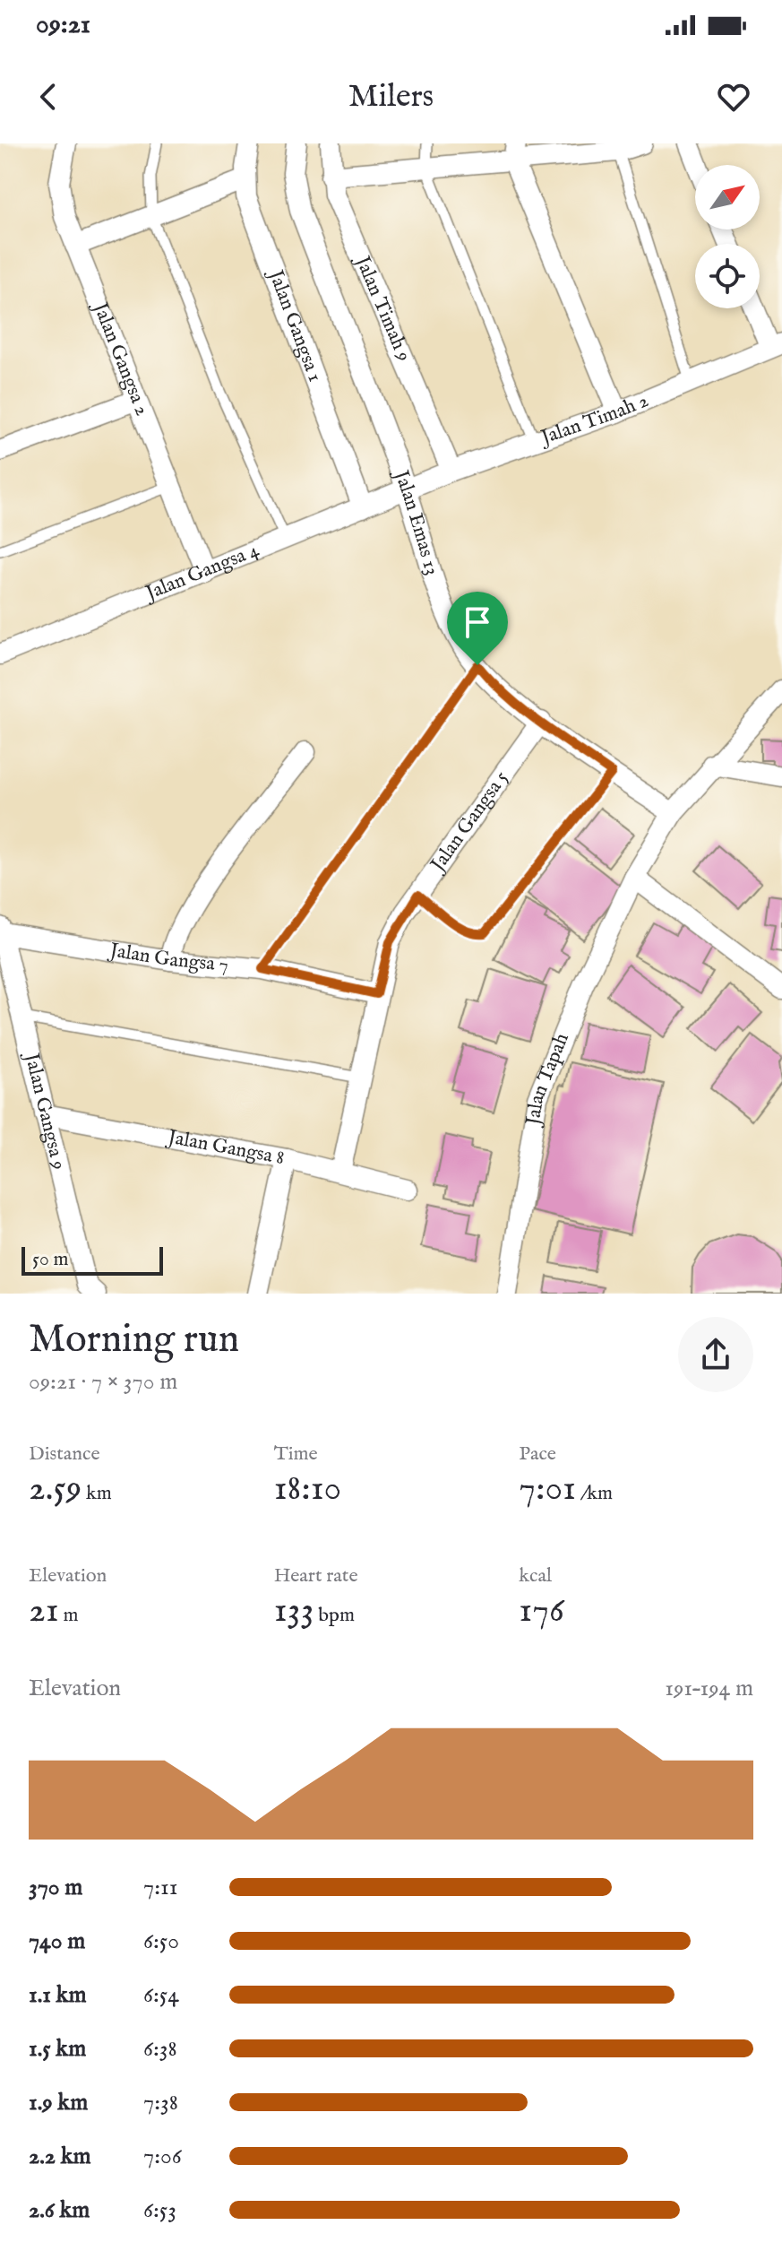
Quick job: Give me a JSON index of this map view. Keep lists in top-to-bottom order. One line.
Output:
{"streets":{"street":["Jalan Timah 9","Jalan Gangsa 1","Jalan Gangsa 2","Jalan Timah 2","Jalan Emas 13","Jalan Gangsa 4","Jalan Gangsa 5","Jalan Gangsa 7","Jalan Tapah","Jalan Gangsa 9","Jalan Gangsa 8"]},"crossings":[["Jalan Timah 9","Jalan Timah 2"],["Jalan Gangsa 1","Jalan Gangsa 4"],["Jalan Gangsa 2","Jalan Gangsa 4"],["Jalan Timah 2","Jalan Emas 13"],["Jalan Timah 2","Jalan Gangsa 4"],["Jalan Emas 13","Jalan Gangsa 4"],["Jalan Emas 13","Jalan Gangsa 5"],["Jalan Emas 13","Jalan Tapah"],["Jalan Gangsa 5","Jalan Gangsa 7"],["Jalan Gangsa 5","Jalan Gangsa 8"],["Jalan Gangsa 7","Jalan Gangsa 9"],["Jalan Gangsa 9","Jalan Gangsa 8"]],"scale_bar":"50 m","north":"top right","page":{"status":"09:21","header":"Milers","scale":"50 m","heading":["Morning run","09:21 · 7 × 370 m"],"stats":[["Distance","2.59 km"],["Time","18:10"],["Pace","7:01 /km"],["Elevation","21 m"],["Heart rate","133 bpm"],["kcal","176"]],"chart":["Elevation","191–194 m"],"list":[{"name":"370 m","note":"7:11"},{"name":"740 m","note":"6:50"},{"name":"1.1 km","note":"6:54"},{"name":"1.5 km","note":"6:38"},{"name":"1.9 km","note":"7:38"},{"name":"2.2 km","note":"7:06"},{"name":"2.6 km","note":"6:53"}]}}
